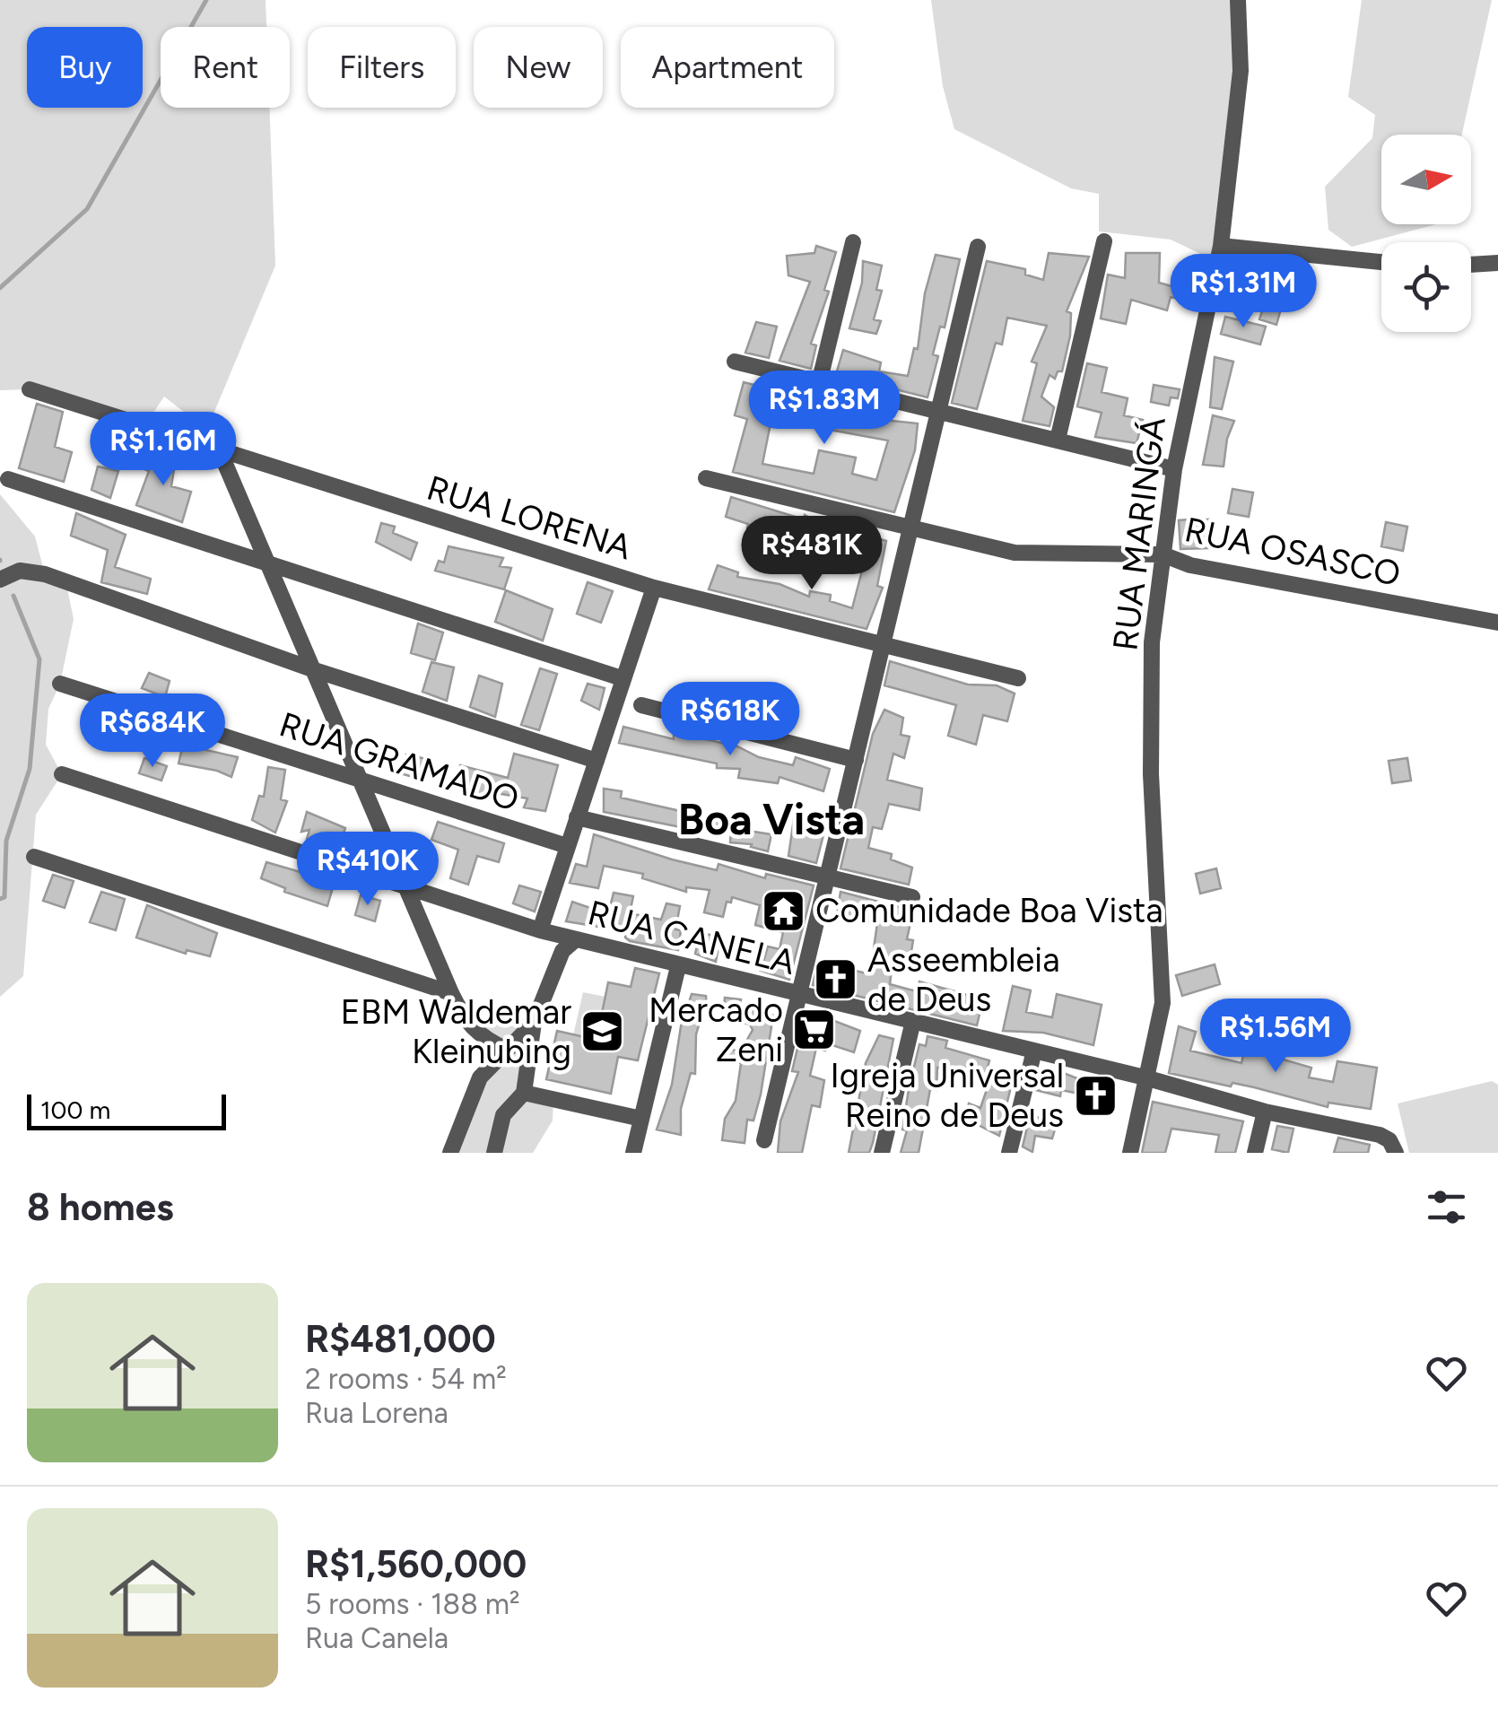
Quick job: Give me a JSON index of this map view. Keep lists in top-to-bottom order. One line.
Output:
{"streets":{"street":["RUA LORENA","RUA MARINGÁ","RUA OSASCO","RUA GRAMADO","RUA CANELA"]},"crossings":[["RUA MARINGÁ","RUA OSASCO"],["RUA MARINGÁ","RUA CANELA"]],"districts":["Boa Vista"],"places":{"temple":["Comunidade Boa Vista"],"church":["Asseembleia de Deus","Igreja Universal Reino de Deus"],"supermarket":["Mercado Zeni"],"school or university":["EBM Waldemar Kleinubing"]},"scale_bar":"100 m","north":"right","page":{"chip":["Buy","Rent","Filters","New","Apartment"],"price":["R$1.31M","R$1.83M","R$1.16M","R$481K","R$618K","R$684K","R$410K","R$1.56M"],"scale":"100 m","heading":"8 homes","list":[{"name":"R$481,000","note":"2 rooms · 54 m² · Rua Lorena"},{"name":"R$1,560,000","note":"5 rooms · 188 m² · Rua Canela"}]}}
